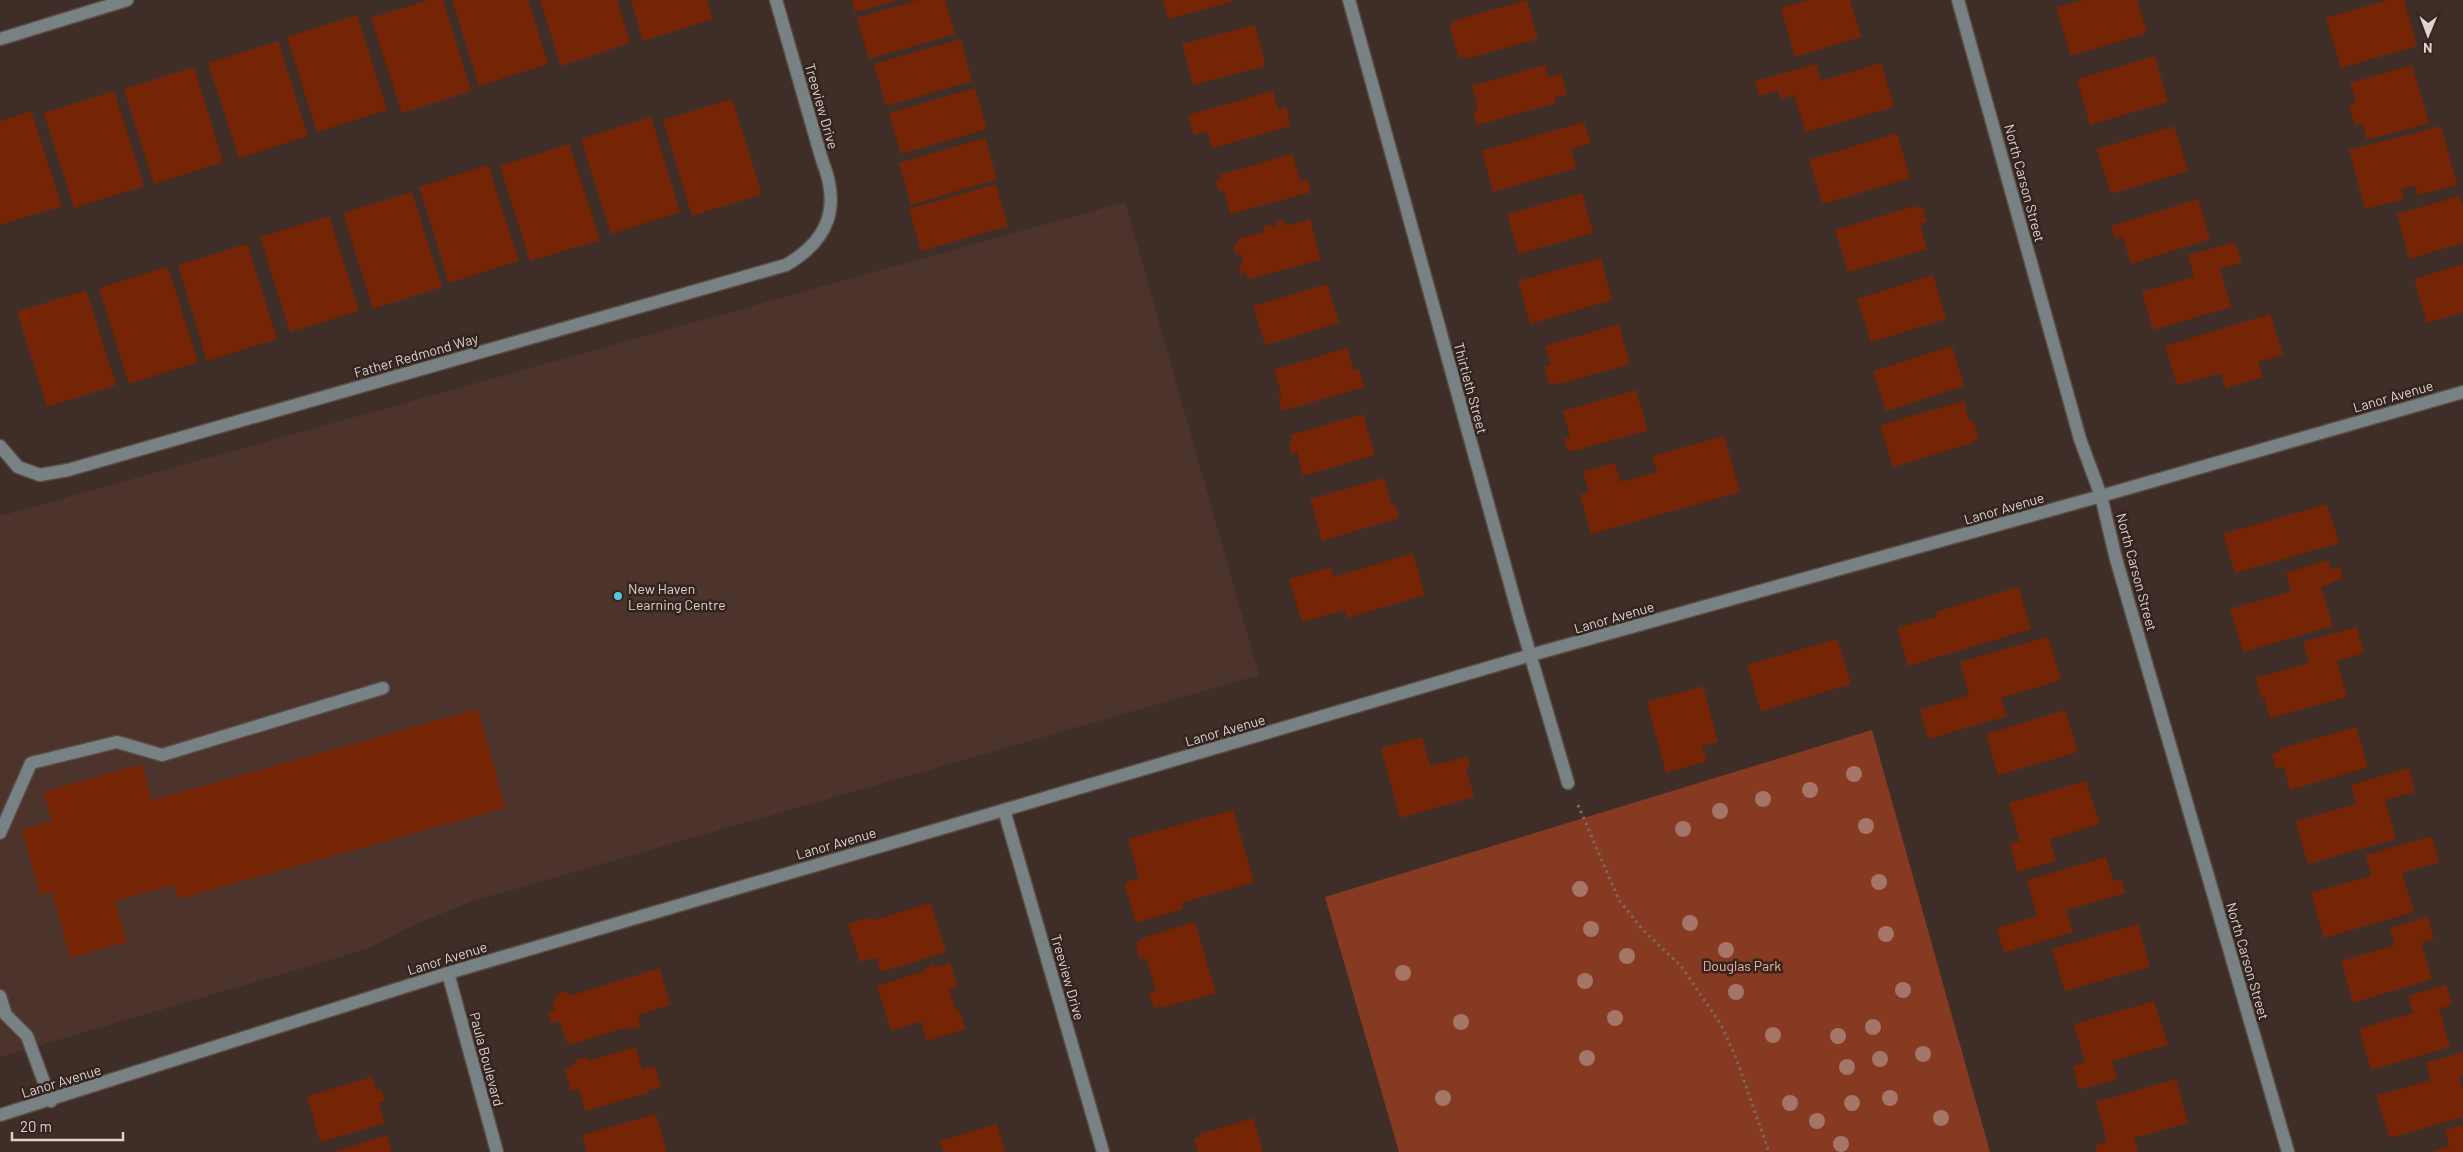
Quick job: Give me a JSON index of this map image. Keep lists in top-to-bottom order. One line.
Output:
{"streets":{"street":["Treeview Drive","North Carson Street","Father Redmond Way","Thirtieth Street","Lanor Avenue","Paula Boulevard"]},"crossings":[["Treeview Drive","Father Redmond Way"],["Treeview Drive","Lanor Avenue"],["North Carson Street","Lanor Avenue"],["Thirtieth Street","Lanor Avenue"],["Lanor Avenue","Paula Boulevard"]],"parks":["Douglas Park"],"places":["New Haven Learning Centre"],"scale_bar":"20 m","north":"bottom"}
